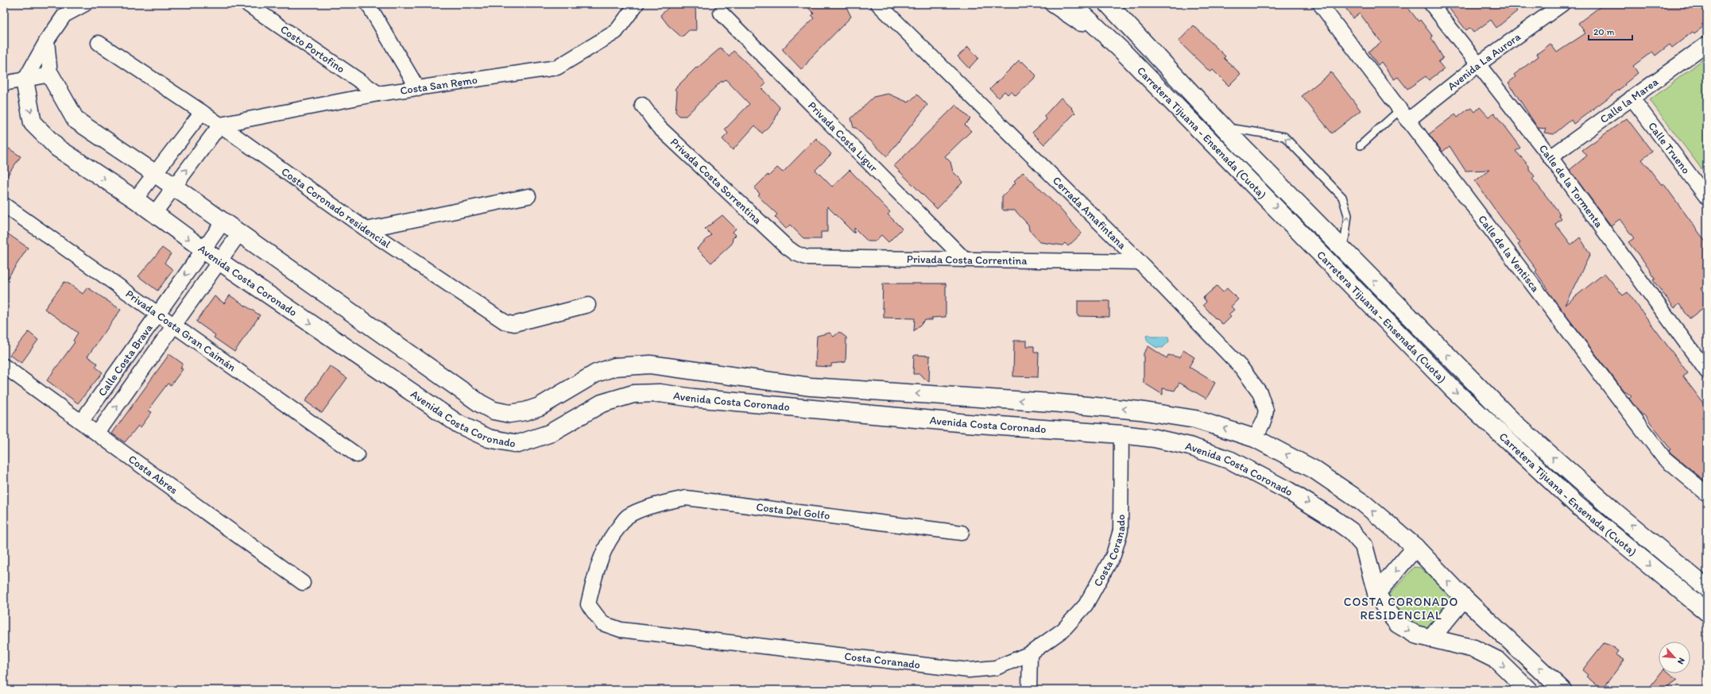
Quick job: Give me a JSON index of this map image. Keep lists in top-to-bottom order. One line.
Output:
{"streets":{"main road":["Carretera Tijuana - Ensenada (Cuota)","Avenida Costa Coronado"],"street":["Costo Portofino","Avenida La Aurora","Costa San Remo","Calle la Marea","Privada Costa Ligur","Calle Trueno","Privada Costa Sorrentina","Calle de la Tormenta","Costa Coronado residencial","Cerrada Amafintana","Calle de la Ventisca","Privada Costa Correntina","Privada Costa Gran Caimán","Calle Costa Brava","Costa Abres","Costa Del Golfo","Costa Coranado"]},"crossings":[["Costo Portofino","Costa San Remo"],["Avenida La Aurora","Calle de la Tormenta"],["Avenida La Aurora","Calle de la Ventisca"],["Costa San Remo","Costa Coronado residencial"],["Calle la Marea","Calle Trueno"],["Calle la Marea","Calle de la Tormenta"],["Privada Costa Ligur","Privada Costa Correntina"],["Privada Costa Sorrentina","Privada Costa Correntina"],["Cerrada Amafintana","Privada Costa Correntina"],["Cerrada Amafintana","Avenida Costa Coronado"],["Avenida Costa Coronado","Calle Costa Brava"],["Avenida Costa Coronado","Costa Coranado"],["Privada Costa Gran Caimán","Calle Costa Brava"],["Calle Costa Brava","Costa Abres"],["Costa Del Golfo","Costa Coranado"]],"districts":["COSTA CORONADO RESIDENCIAL"],"scale_bar":"20 m","north":"bottom right"}
